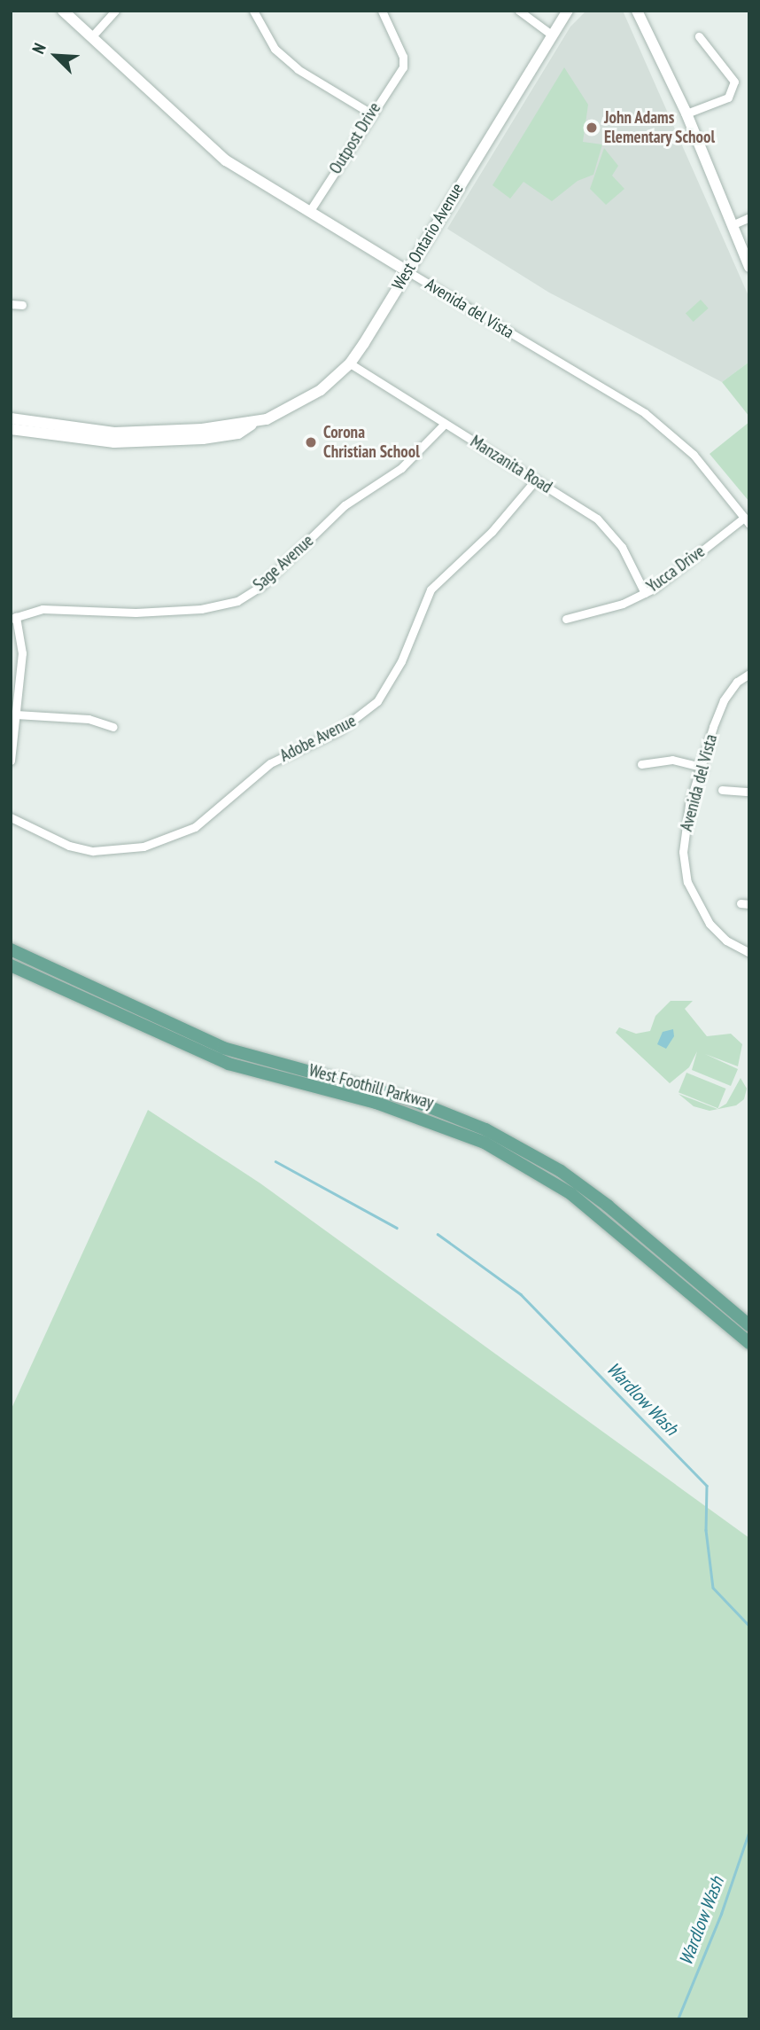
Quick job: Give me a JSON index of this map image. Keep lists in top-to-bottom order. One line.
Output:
{"streets":{"main road":["West Ontario Avenue","Avenida del Vista","West Foothill Parkway"],"street":["Outpost Drive","Manzanita Road","Sage Avenue","Yucca Drive","Adobe Avenue"]},"crossings":[["Outpost Drive","Avenida del Vista"],["West Ontario Avenue","Avenida del Vista"],["West Ontario Avenue","Manzanita Road"],["Avenida del Vista","Yucca Drive"],["Manzanita Road","Sage Avenue"],["Manzanita Road","Yucca Drive"],["Manzanita Road","Adobe Avenue"]],"water":["Wardlow Wash"],"places":["John Adams Elementary School","Corona Christian School"],"north":"top left"}
